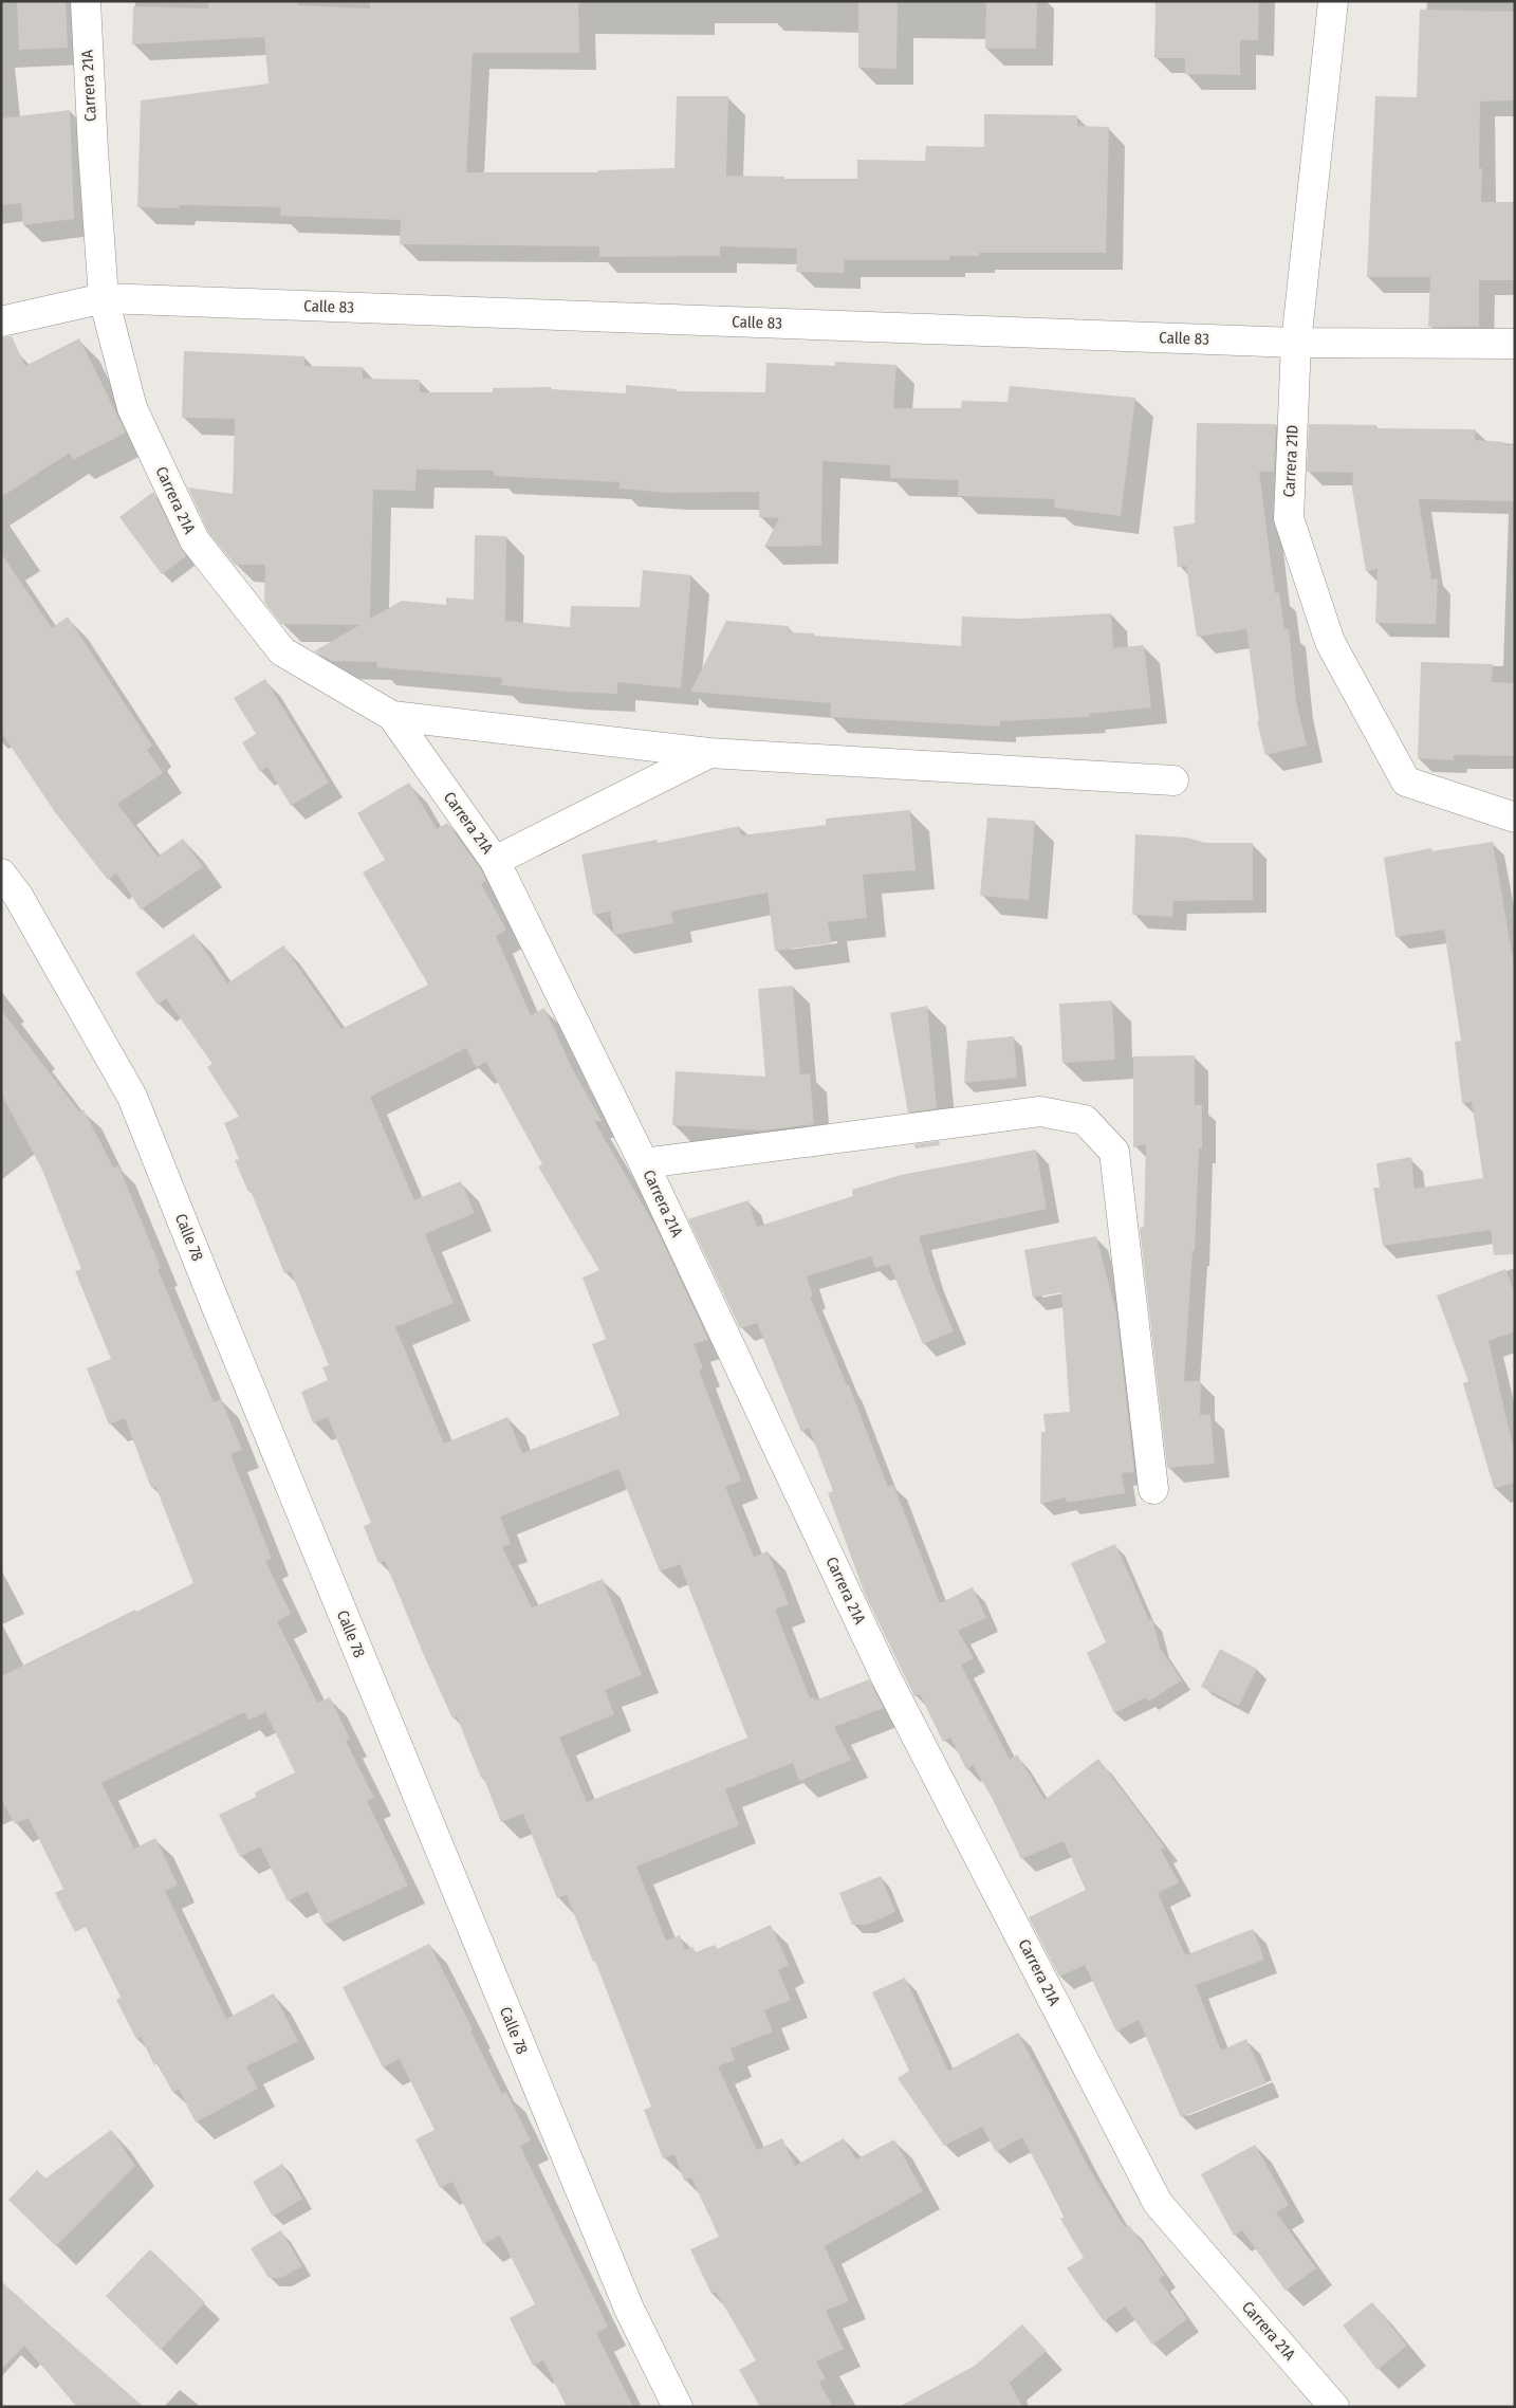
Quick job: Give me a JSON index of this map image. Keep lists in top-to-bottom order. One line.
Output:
{"streets":{"street":["Carrera 21A","Calle 83","Carrera 21D","Calle 78"]},"crossings":[["Carrera 21A","Calle 83"],["Calle 83","Carrera 21D"]]}
